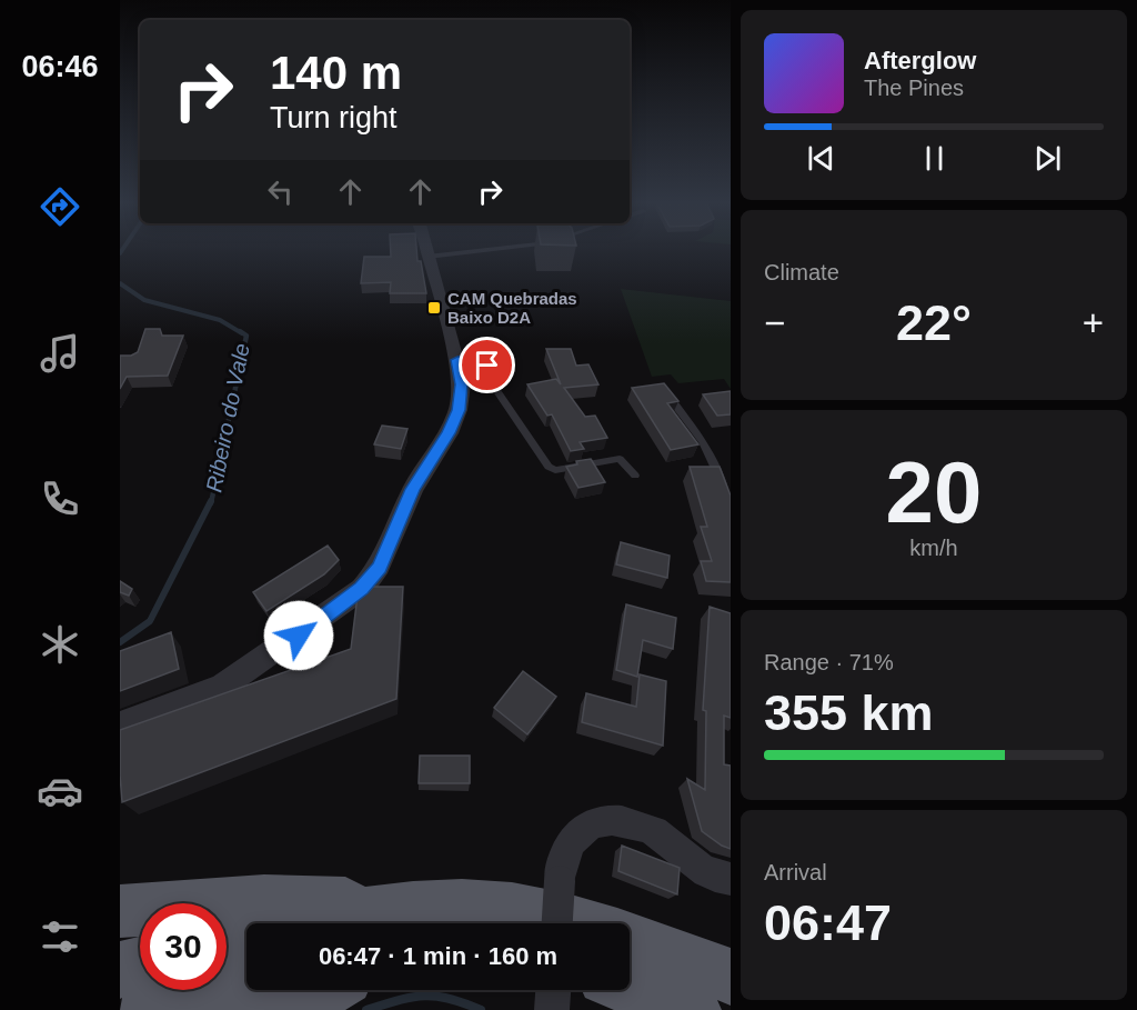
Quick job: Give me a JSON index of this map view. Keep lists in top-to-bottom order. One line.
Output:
{"water":["Ribeiro do Vale"],"places":{"transit":["CAM Quebradas Baixo D2A"]},"page":{"tabs":"06:46","turn":["140 m","Turn right"],"song":["Afterglow","The Pines"],"tile":["Climate",["20","km/h"],["Range · 71%","355 km"],["Arrival","06:47"]],"heat":["−","22°","+"],"limit":"30","trip":"06:47 · 1 min · 160 m"}}
